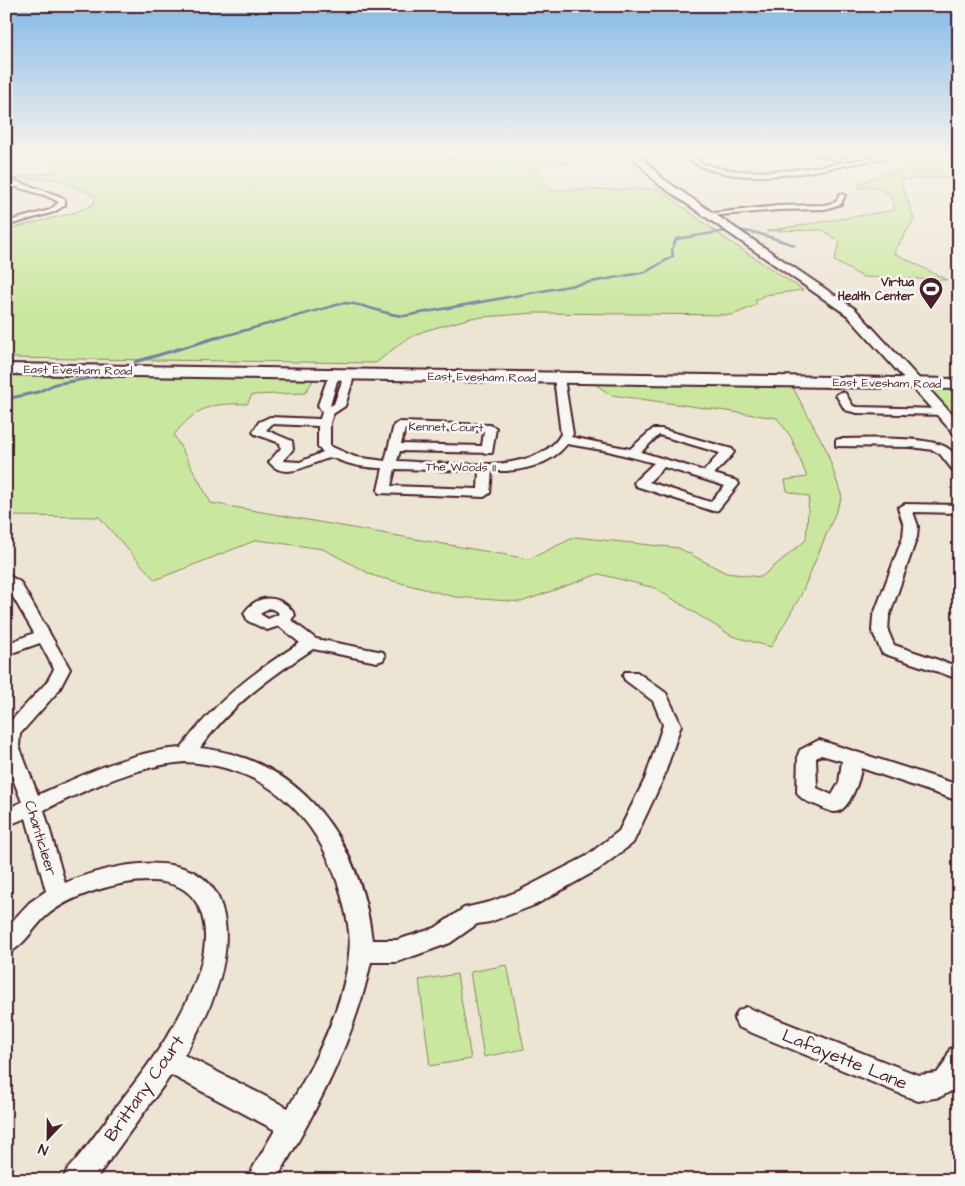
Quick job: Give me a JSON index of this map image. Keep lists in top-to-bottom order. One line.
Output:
{"streets":{"main road":["East Evesham Road"],"street":["Kennet Court","The Woods II","Chanticleer","Lafayette Lane","Brittany Court"]},"crossings":[["Kennet Court","The Woods II"],["Chanticleer","Brittany Court"]],"places":{"sports":["Virtua Health Center"]},"north":"bottom"}
